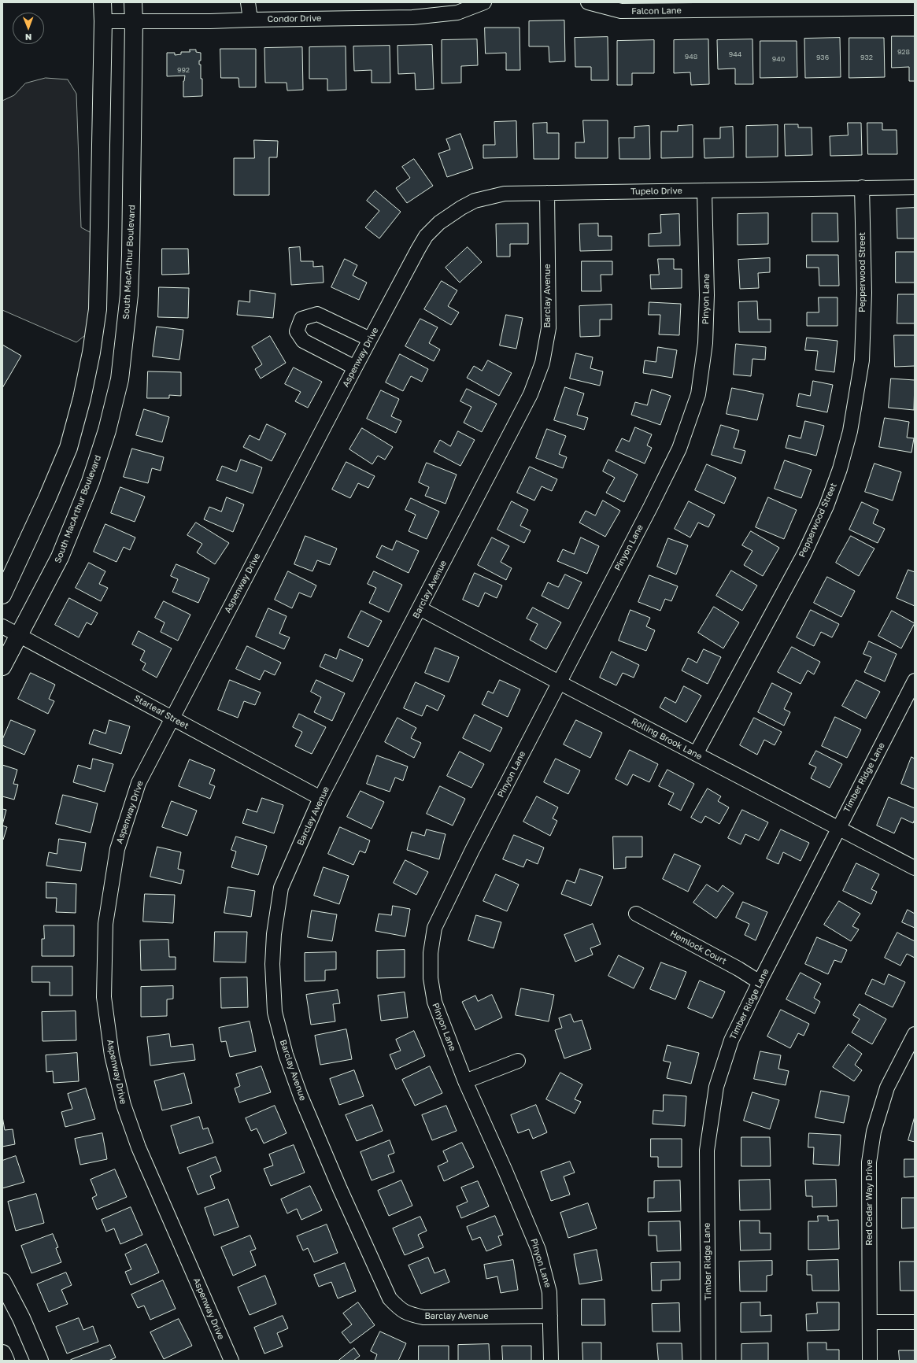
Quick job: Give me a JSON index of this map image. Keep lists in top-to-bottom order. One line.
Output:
{"streets":{"main road":["South MacArthur Boulevard"],"street":["Falcon Lane","Condor Drive","Tupelo Drive","Pepperwood Street","Barclay Avenue","Pinyon Lane","Aspenway Drive","Starleaf Street","Rolling Brook Lane","Timber Ridge Lane","Hemlock Court","Red Cedar Way Drive"]},"crossings":[["Condor Drive","South MacArthur Boulevard"],["Tupelo Drive","Pepperwood Street"],["Tupelo Drive","Barclay Avenue"],["Tupelo Drive","Pinyon Lane"],["Tupelo Drive","Aspenway Drive"],["South MacArthur Boulevard","Starleaf Street"],["Pepperwood Street","Rolling Brook Lane"],["Barclay Avenue","Pinyon Lane"],["Barclay Avenue","Starleaf Street"],["Barclay Avenue","Rolling Brook Lane"],["Pinyon Lane","Rolling Brook Lane"],["Aspenway Drive","Starleaf Street"],["Rolling Brook Lane","Timber Ridge Lane"],["Timber Ridge Lane","Hemlock Court"]],"house_numbers":["928","944","948","936","932","940","992"],"north":"bottom"}
